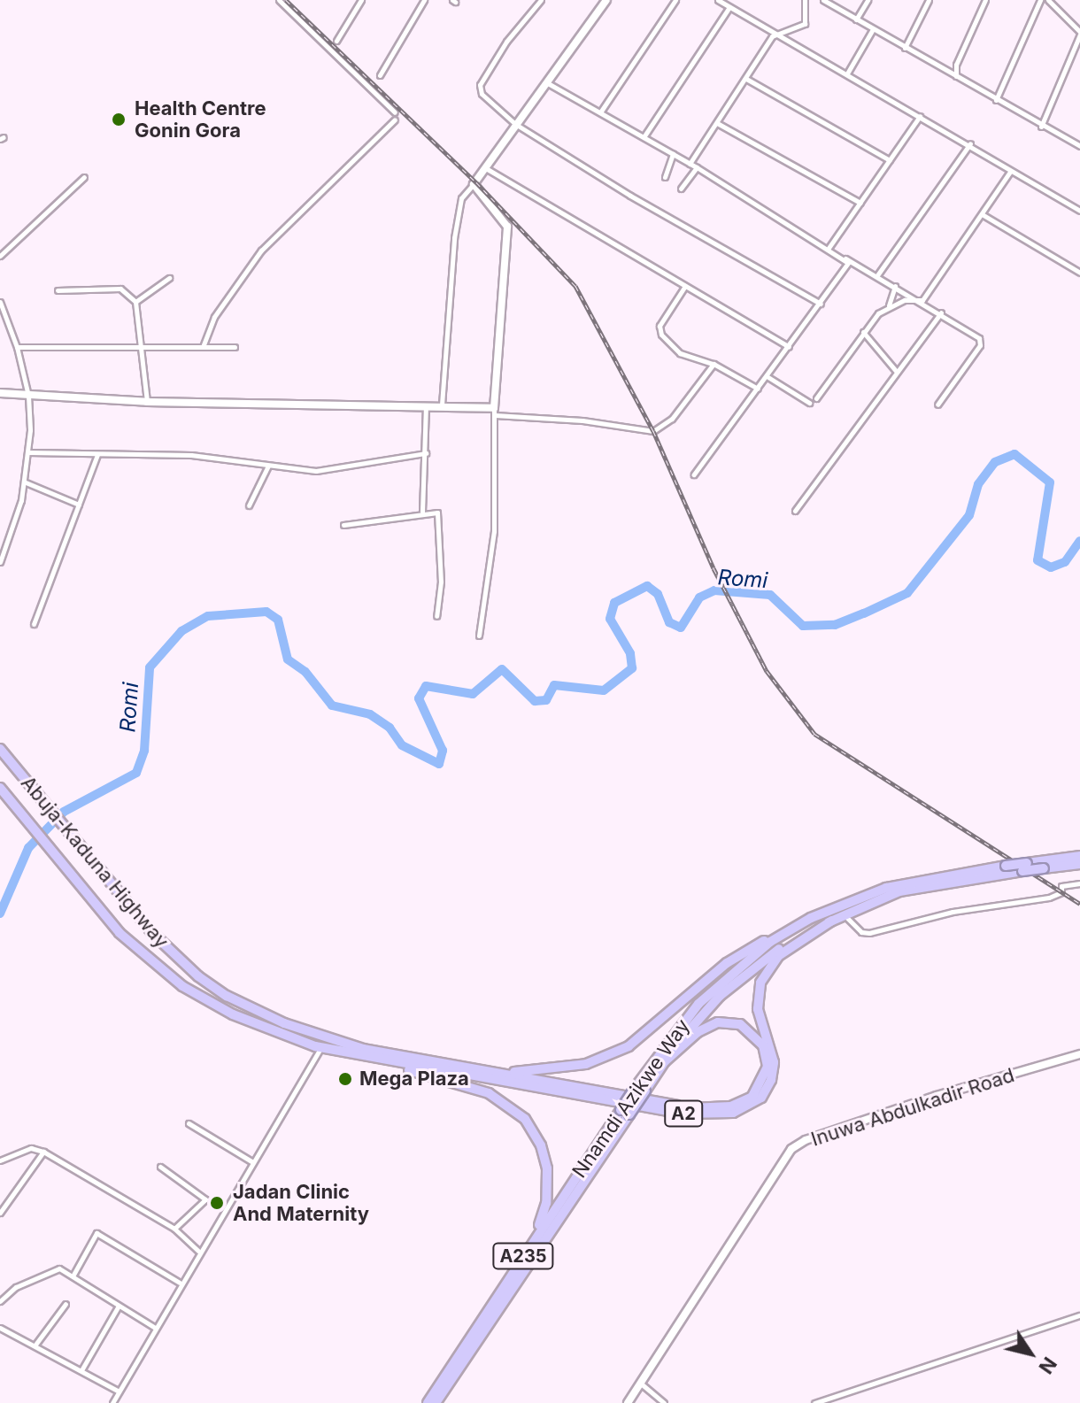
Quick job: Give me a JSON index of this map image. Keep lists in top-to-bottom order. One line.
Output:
{"streets":{"highway":["Abuja-Kaduna Highway","Nnamdi Azikwe Way","A2","A235"],"street":["Inuwa Abdulkadir Road"]},"crossings":[["Abuja-Kaduna Highway","Nnamdi Azikwe Way"],["Abuja-Kaduna Highway","A2"],["Nnamdi Azikwe Way","A2"]],"water":["Romi"],"places":["Health Centre Gonin Gora","Mega Plaza","Jadan Clinic And Maternity"],"north":"bottom right"}
